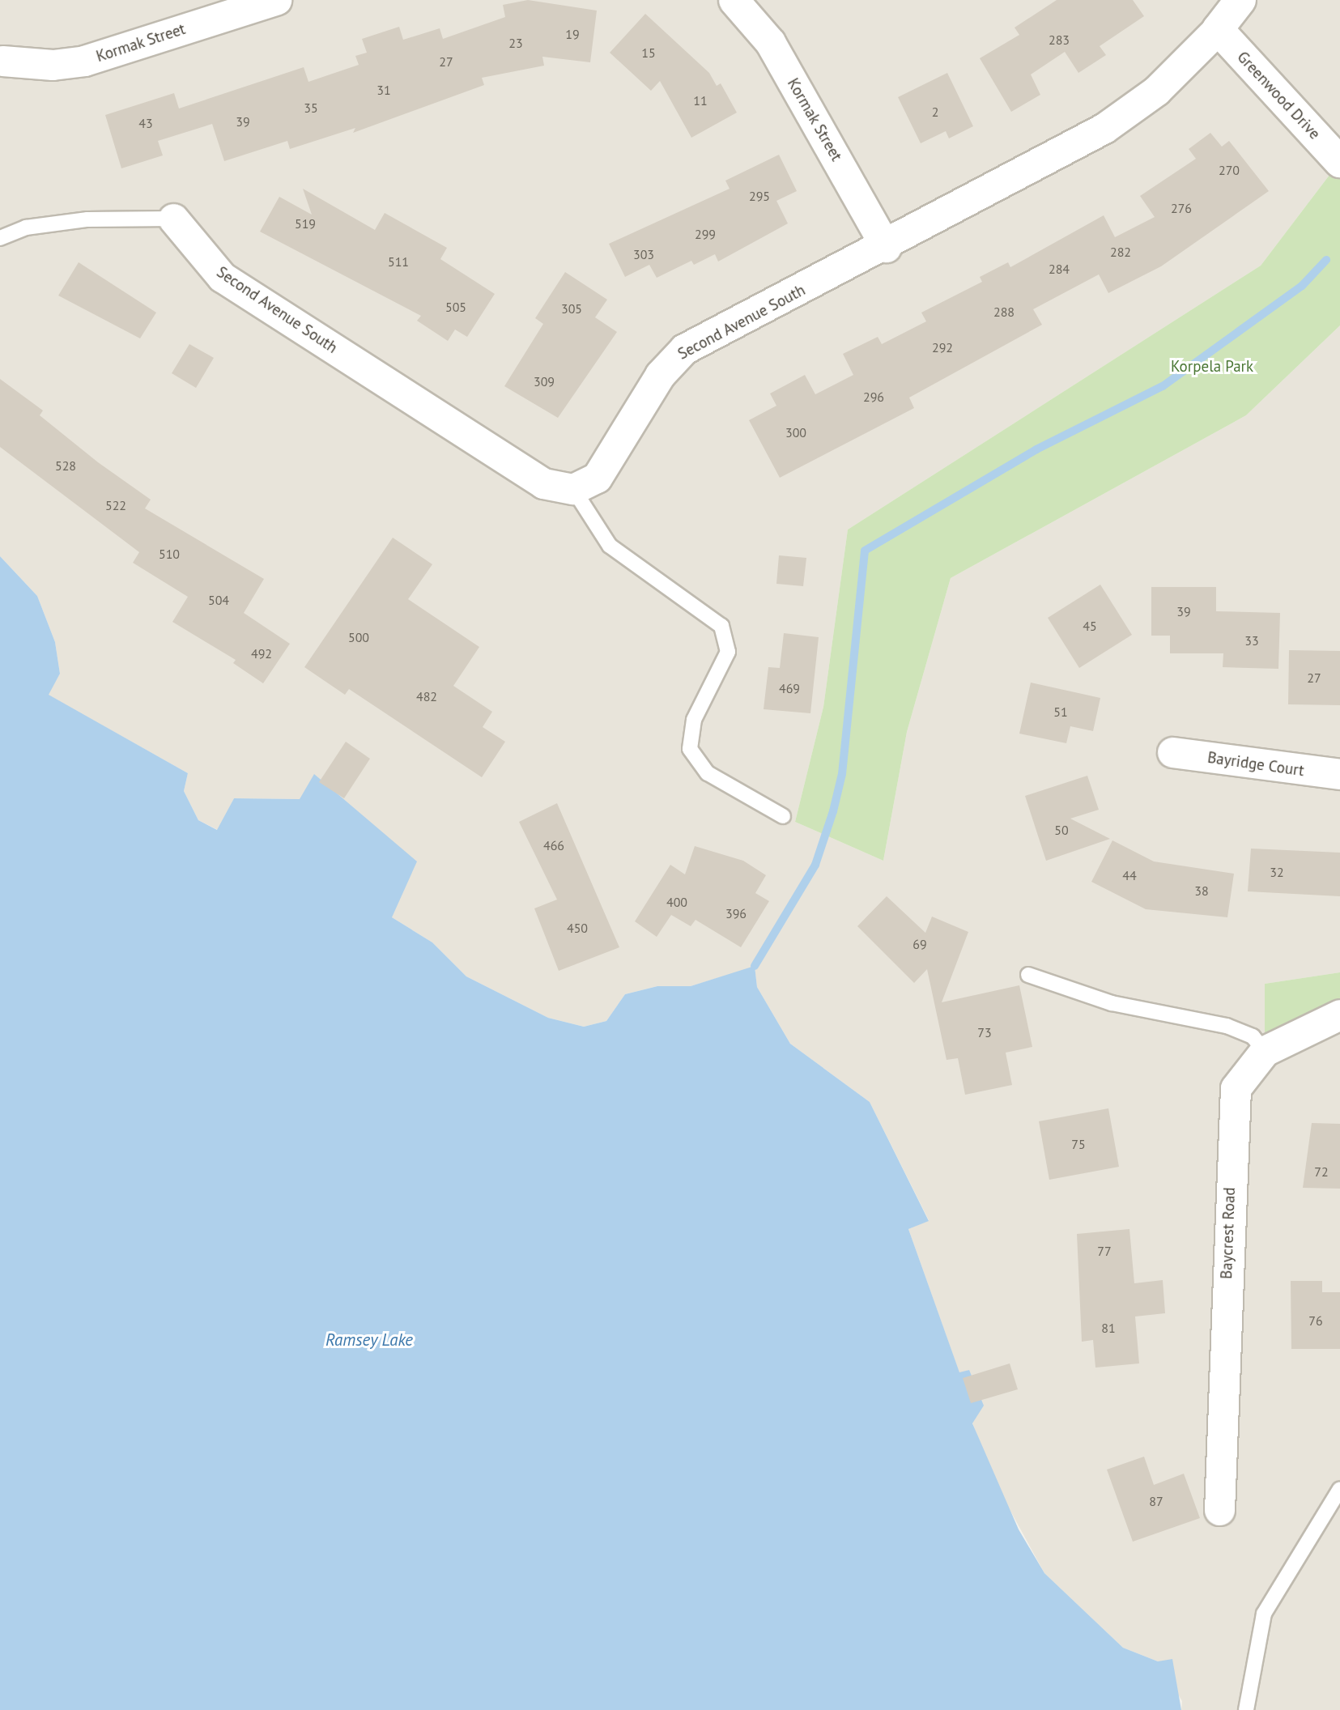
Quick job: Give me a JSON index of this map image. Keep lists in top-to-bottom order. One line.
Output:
{"streets":{"street":["Kormak Street","Greenwood Drive","Second Avenue South","Bayridge Court","Baycrest Road"]},"crossings":[["Kormak Street","Second Avenue South"],["Greenwood Drive","Second Avenue South"]],"water":["Ramsey Lake"],"parks":["Korpela Park"],"house_numbers":["19","283","23","15","27","31","11","35","2","39","43","270","295","276","519","299","282","303","511","284","505","305","288","292","309","296","300","528","522","510","504","39","45","500","33","492","27","469","482","51","50","466","32","44","38","400","396","450","69","73","75","72","77","76","81","87"]}
